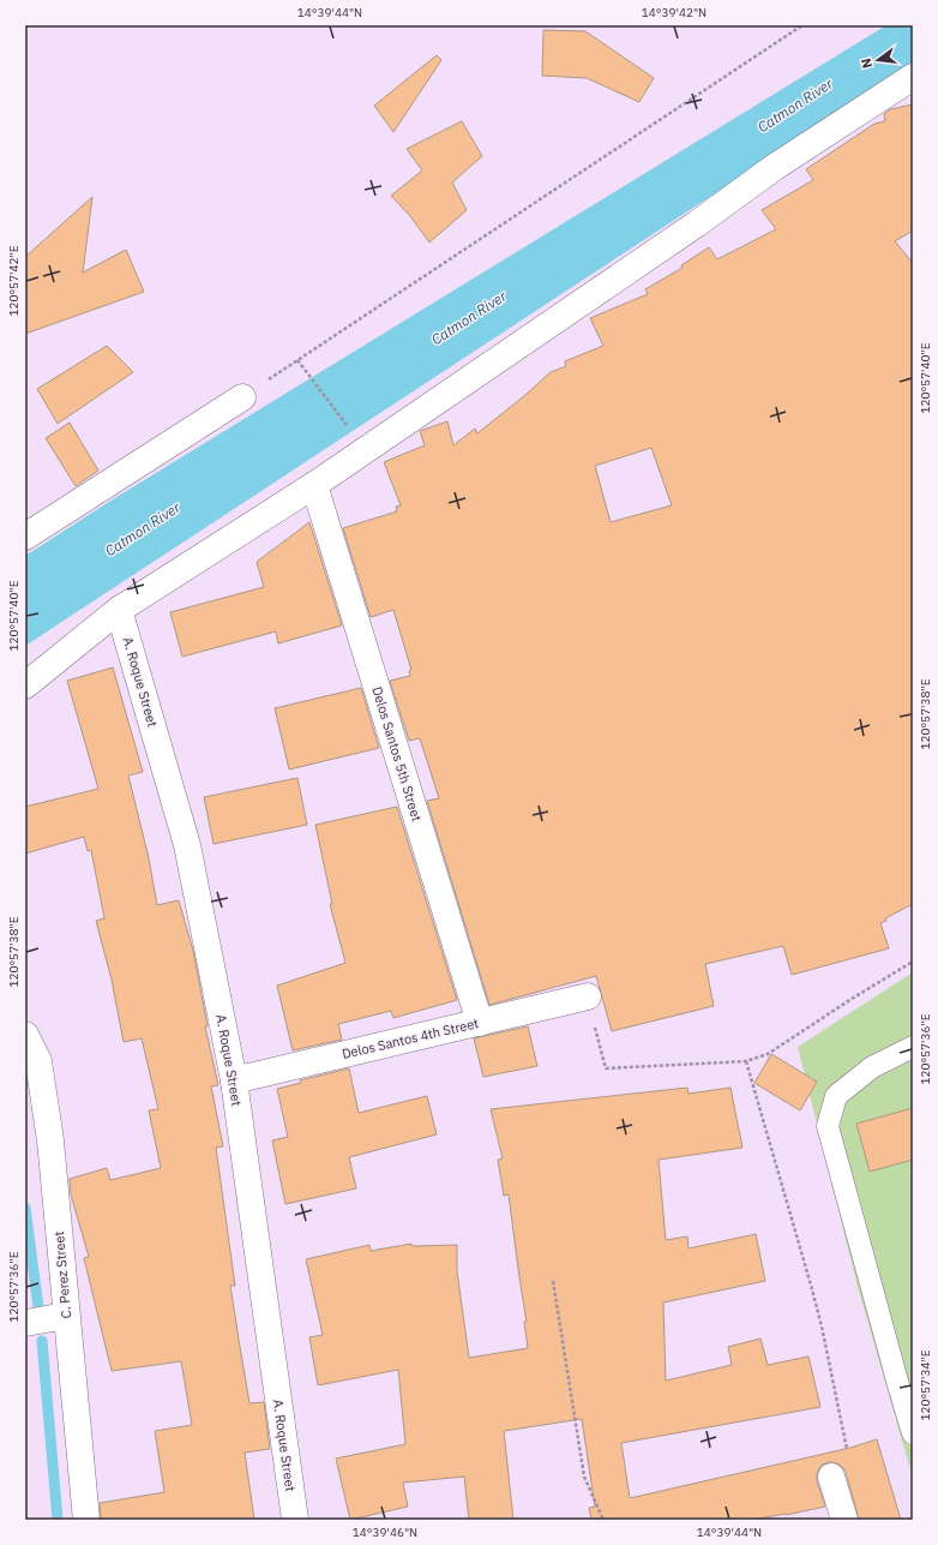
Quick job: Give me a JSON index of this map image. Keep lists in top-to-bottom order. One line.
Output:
{"streets":{"street":["A. Roque Street","Delos Santos 5th Street","Delos Santos 4th Street","C. Perez Street"]},"crossings":[["A. Roque Street","Delos Santos 4th Street"],["Delos Santos 5th Street","Delos Santos 4th Street"]],"water":["Catmon River"],"north":"left","coordinates":["14°39'44\"N","14°39'42\"N","120°57'42\"E","120°57'40\"E","120°57'38\"E","120°57'36\"E","120°57'34\"E","14°39'46\"N"]}
